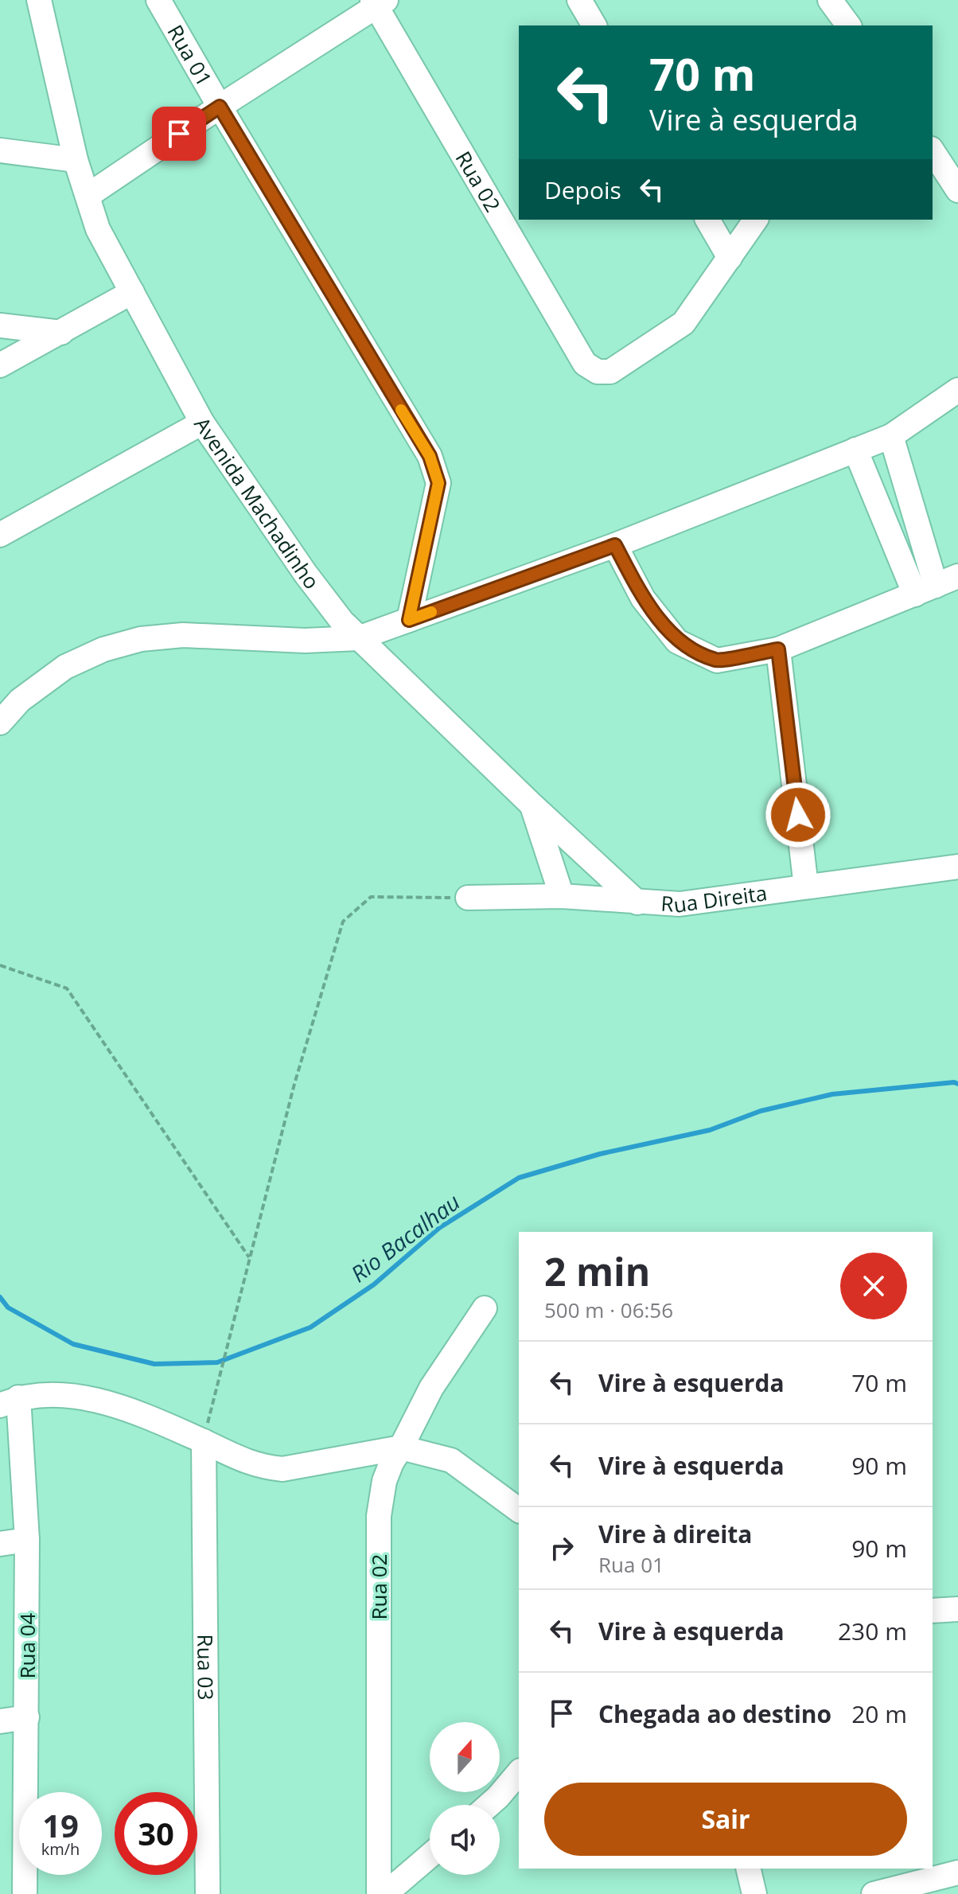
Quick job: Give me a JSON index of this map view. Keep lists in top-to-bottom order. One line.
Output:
{"streets":{"street":["Rua 01","Rua 02","Avenida Machadinho","Rua Direita","Rua 04","Rua 03"]},"crossings":[["Avenida Machadinho","Rua Direita"]],"water":["Rio Bacalhau"],"north":"top","page":{"turn":["70 m","Vire à esquerda"],"then":"Depois","heading":["2 min","500 m · 06:56"],"list":[{"name":"Vire à esquerda","value":"70 m"},{"name":"Vire à esquerda","value":"90 m"},{"name":"Vire à direita","note":"Rua 01","value":"90 m"},{"name":"Vire à esquerda","value":"230 m"},{"name":"Chegada ao destino","value":"20 m"}],"buttons":"Sair","speed":"19 km/h","limit":"30"}}
